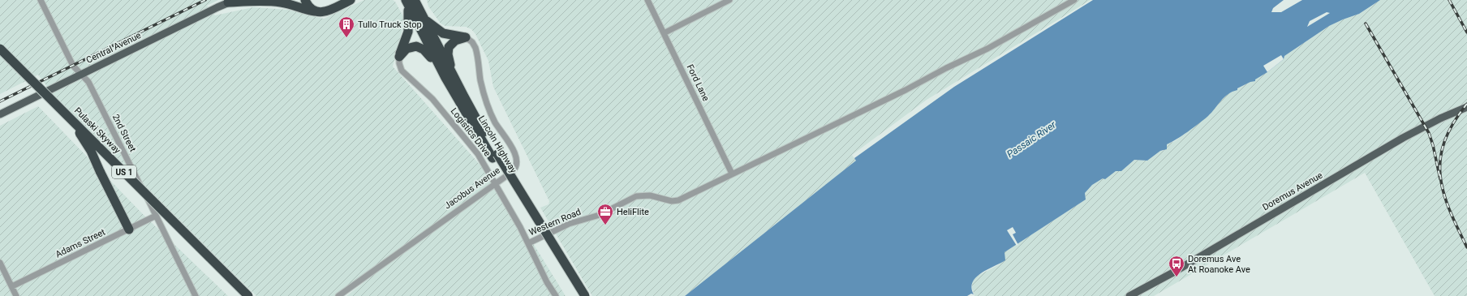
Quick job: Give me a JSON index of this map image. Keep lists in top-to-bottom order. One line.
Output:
{"streets":{"highway":["Pulaski Skyway","Lincoln Highway","US 1"],"main road":["Central Avenue","Doremus Avenue"],"street":["Ford Lane","Logistics Drive","2nd Street","Jacobus Avenue","Western Road","Adams Street"]},"crossings":[["Central Avenue","2nd Street"],["Ford Lane","Western Road"],["Logistics Drive","Jacobus Avenue"],["Logistics Drive","Western Road"],["2nd Street","Adams Street"]],"water":["Passaic River"],"places":{"building":["Tullo Truck Stop"],"office":["HeliFlite"],"bus stop":["Doremus Ave At Roanoke Ave"]}}
